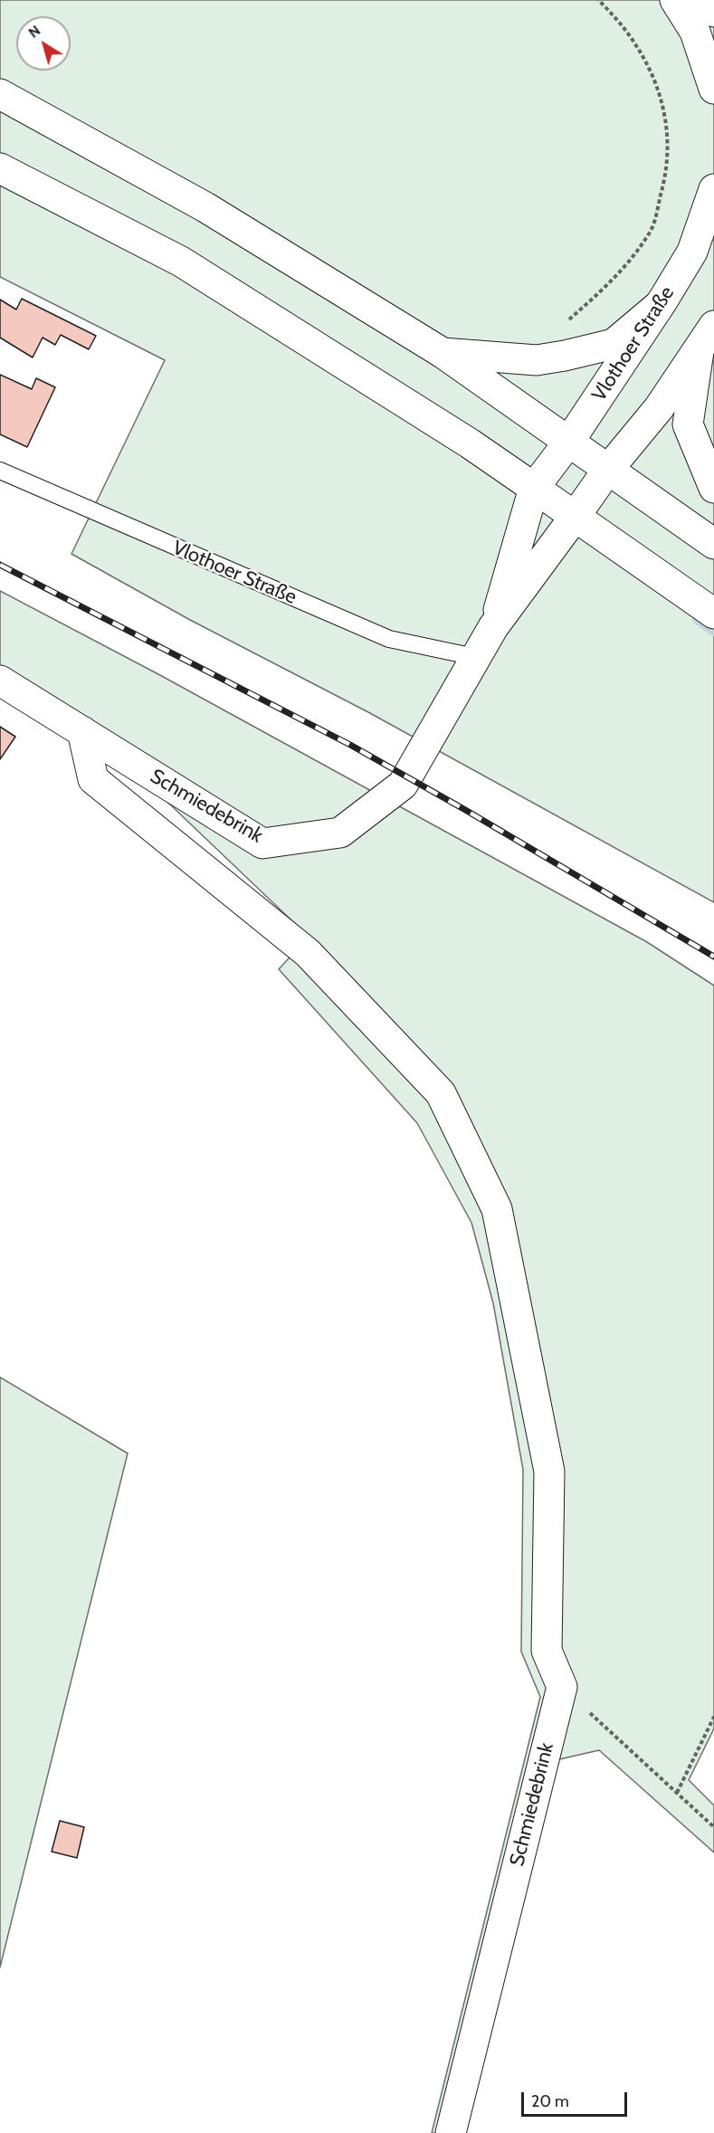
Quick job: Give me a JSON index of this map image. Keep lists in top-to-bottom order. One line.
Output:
{"streets":{"main road":["Vlothoer Straße","Schmiedebrink"]},"crossings":[["Vlothoer Straße","Schmiedebrink"]],"scale_bar":"20 m","north":"top left"}
